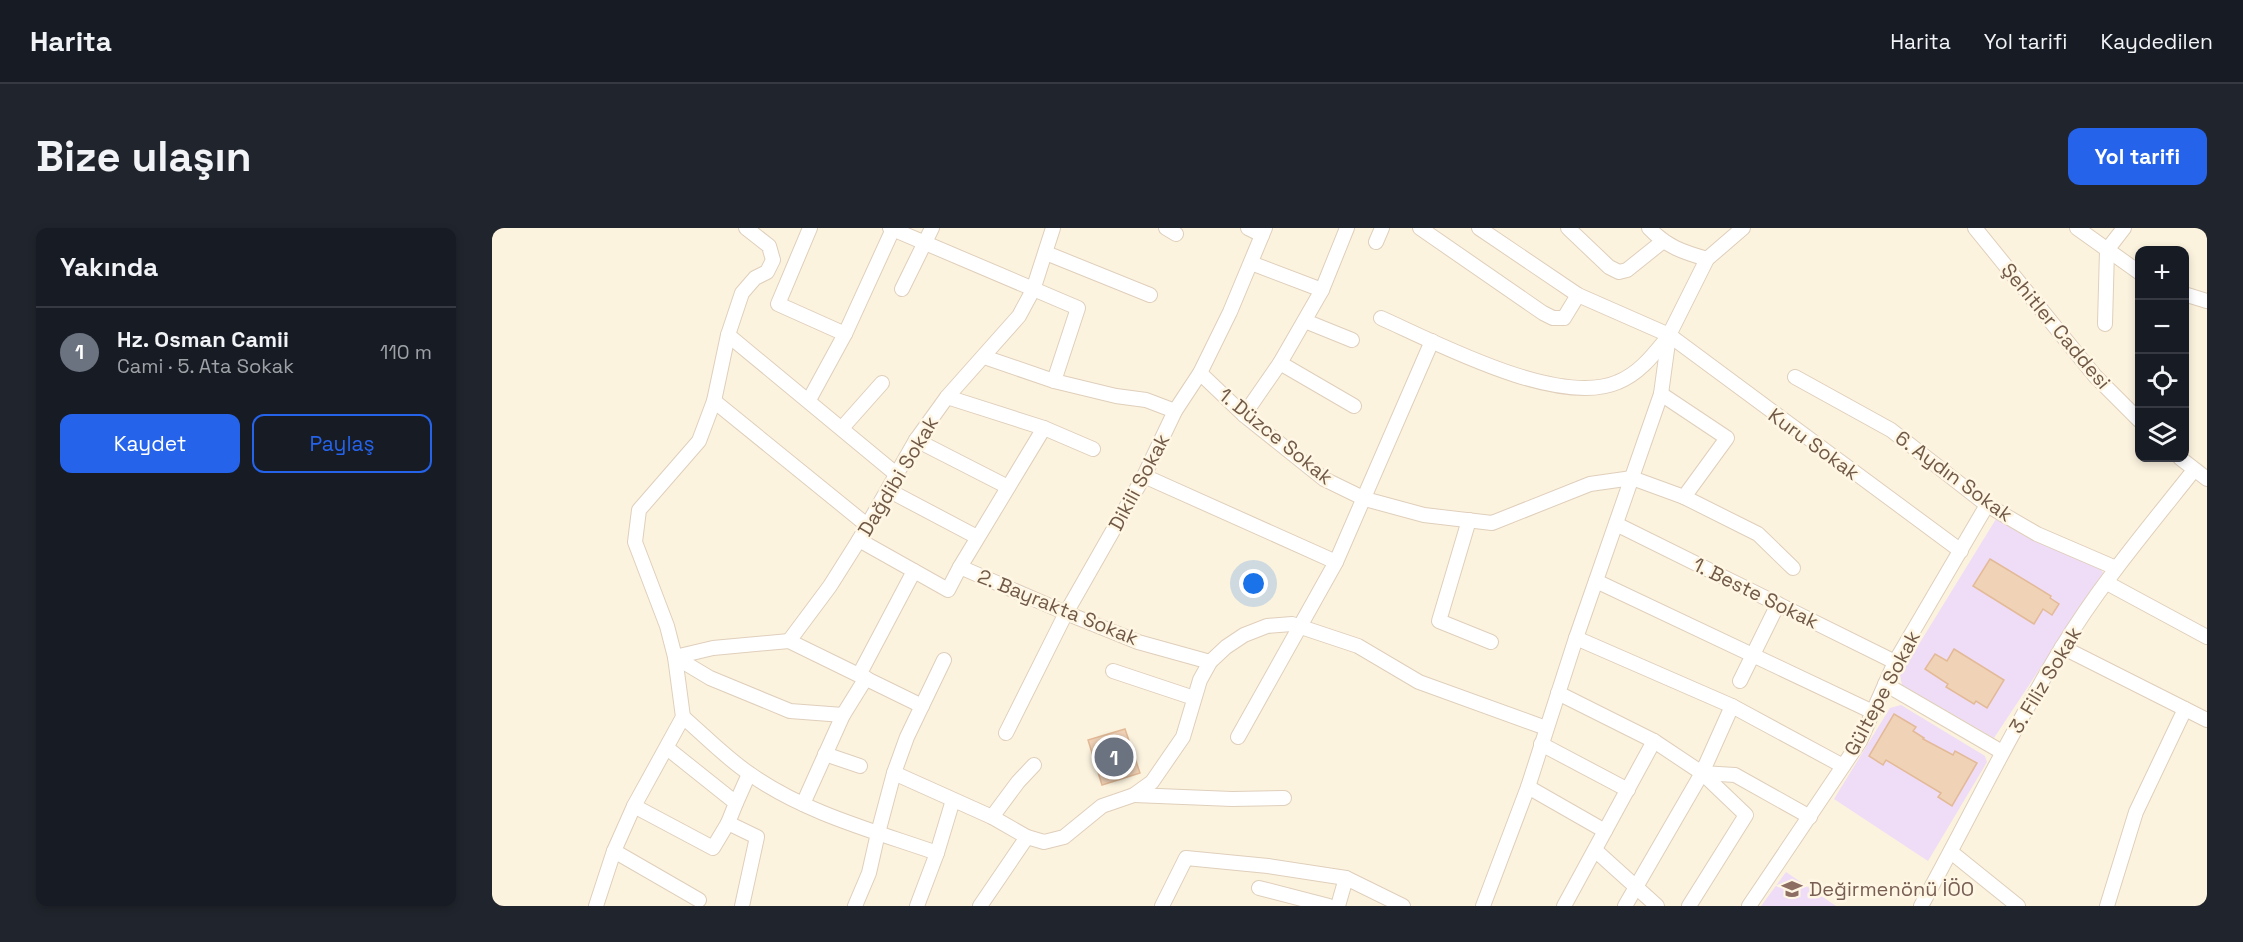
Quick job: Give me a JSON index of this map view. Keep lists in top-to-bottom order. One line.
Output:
{"streets":{"street":["Şehitler Caddesi","1. Düzce Sokak","Kuru Sokak","Dağdibi Sokak","6. Aydın Sokak","Dikili Sokak","1. Beste Sokak","2. Bayrakta Sokak","3. Filiz Sokak","Gültepe Sokak"]},"crossings":[["1. Düzce Sokak","Dikili Sokak"],["Kuru Sokak","Gültepe Sokak"],["Dağdibi Sokak","2. Bayrakta Sokak"],["6. Aydın Sokak","3. Filiz Sokak"],["6. Aydın Sokak","Gültepe Sokak"],["Dikili Sokak","2. Bayrakta Sokak"],["1. Beste Sokak","Gültepe Sokak"]],"places":{"school or university":["Değirmenönü İÖO"]},"page":{"header":"Harita","nav":["Harita","Yol tarifi","Kaydedilen"],"buttons":["Yol tarifi",["Kaydet","Paylaş"]],"title":"Bize ulaşın","heading":"Yakında","map_buttons":["+","−"],"list":[{"mark":"1","name":"Hz. Osman Camii","note":"Cami · 5. Ata Sokak","value":"110 m"}],"pins":"1"}}
